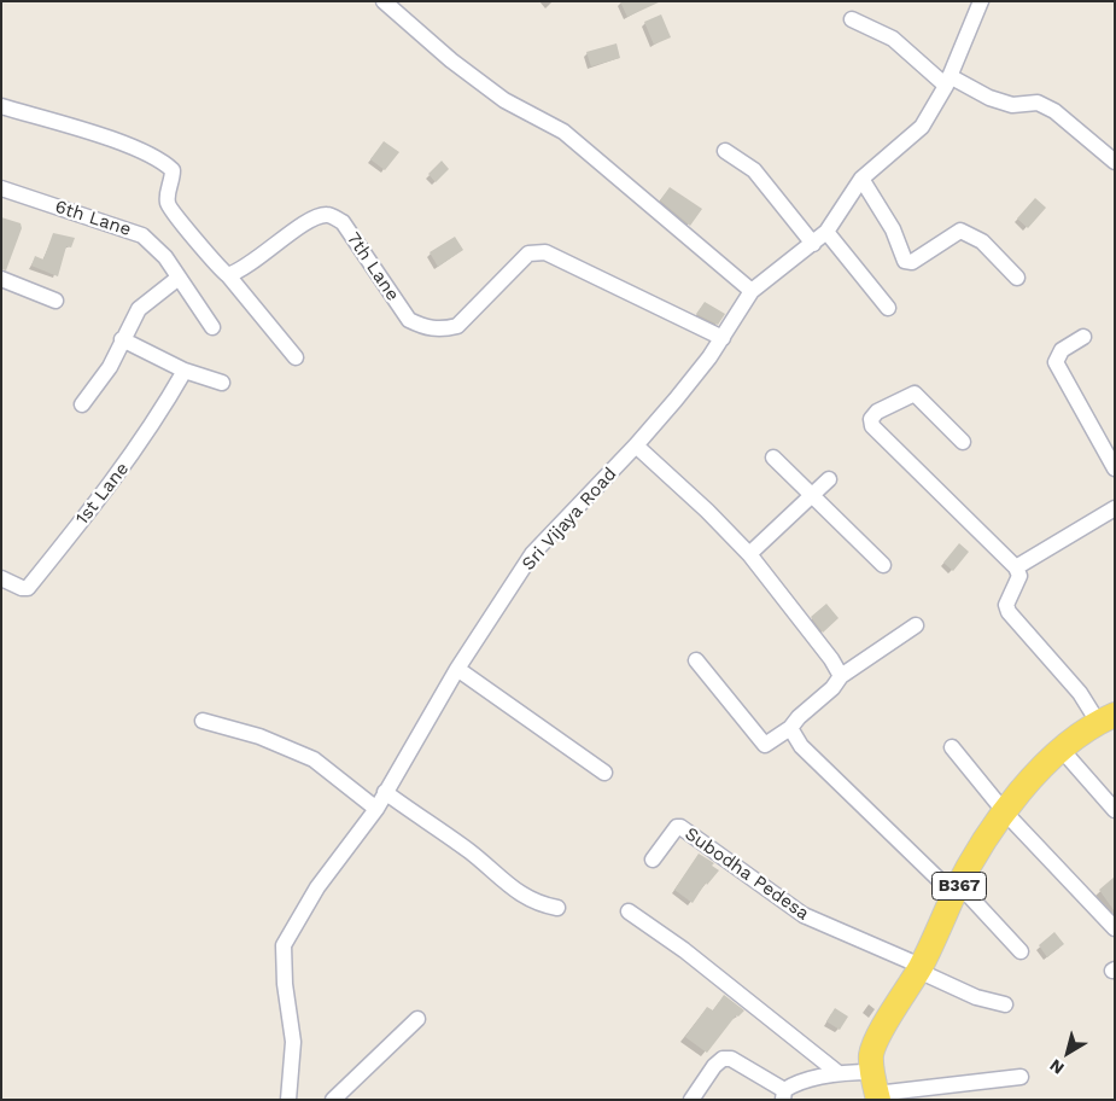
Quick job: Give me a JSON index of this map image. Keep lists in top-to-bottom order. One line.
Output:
{"streets":{"main road":["B367"],"street":["6th Lane","7th Lane","1st Lane","Sri Vijaya Road","Subodha Pedesa"]},"crossings":[["7th Lane","Sri Vijaya Road"],["Subodha Pedesa","B367"]],"north":"bottom left"}
